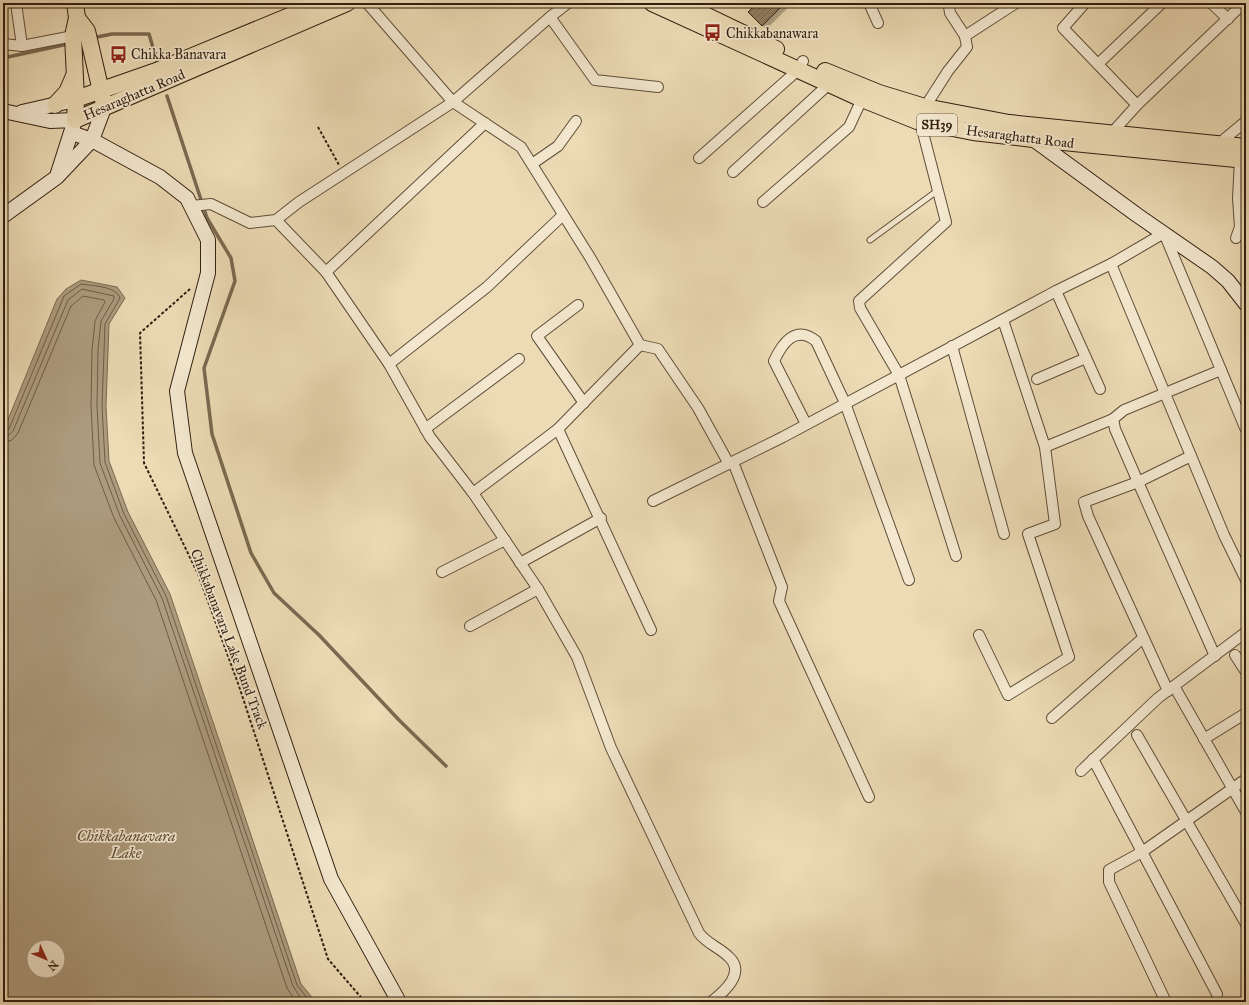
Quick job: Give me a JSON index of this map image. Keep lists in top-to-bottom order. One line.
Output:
{"streets":{"main road":["Hesaraghatta Road","SH39"],"path":["Chikkabanavara Lake Bund Track"]},"water":["Chikkabanavara Lake"],"places":{"bus stop":["Chikkabanawara","Chikka Banavara"]},"north":"bottom right"}
